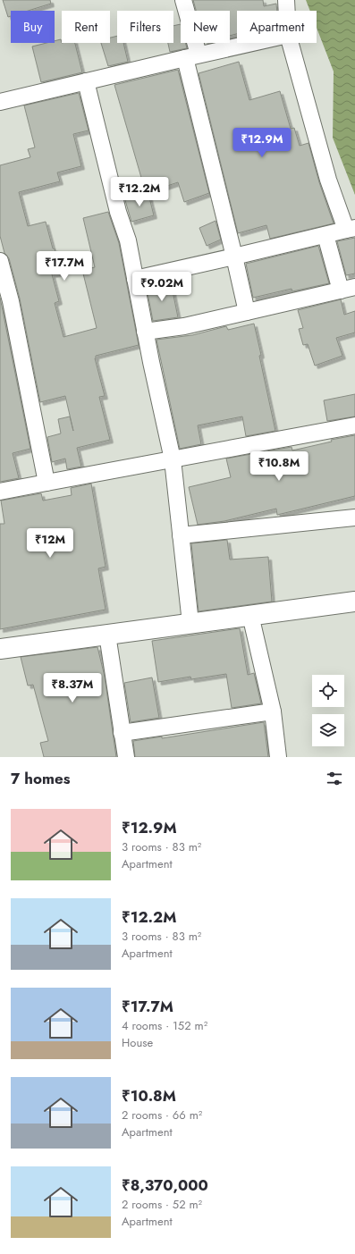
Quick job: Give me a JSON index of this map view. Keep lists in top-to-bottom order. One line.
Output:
{"page":{"chip":["Buy","Rent","Filters","New","Apartment"],"price":["₹12.9M","₹12.2M","₹17.7M","₹9.02M","₹10.8M","₹12M","₹8.37M"],"heading":"7 homes","list":[{"name":"₹12.9M","note":"3 rooms · 83 m² · Apartment"},{"name":"₹12.2M","note":"3 rooms · 83 m² · Apartment"},{"name":"₹17.7M","note":"4 rooms · 152 m² · House"},{"name":"₹10.8M","note":"2 rooms · 66 m² · Apartment"},{"name":"₹8,370,000","note":"2 rooms · 52 m² · Apartment"}]}}
